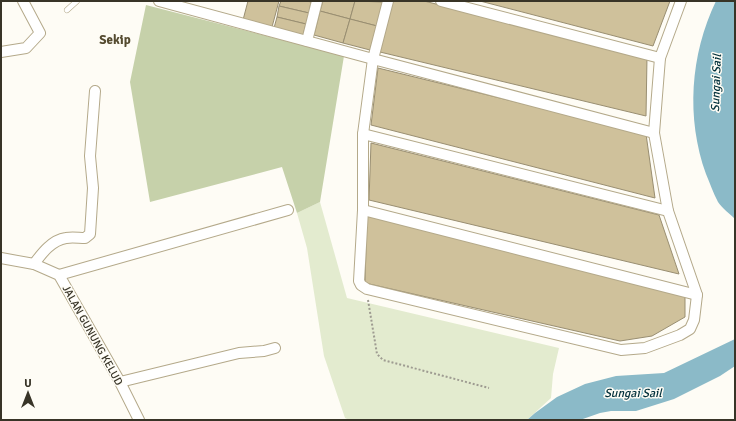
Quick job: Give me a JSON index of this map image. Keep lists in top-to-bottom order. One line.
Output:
{"streets":{"street":["JALAN GUNUNG KELUD"]},"districts":["Sekip"],"water":["Sungai Sail"],"north":"top"}
